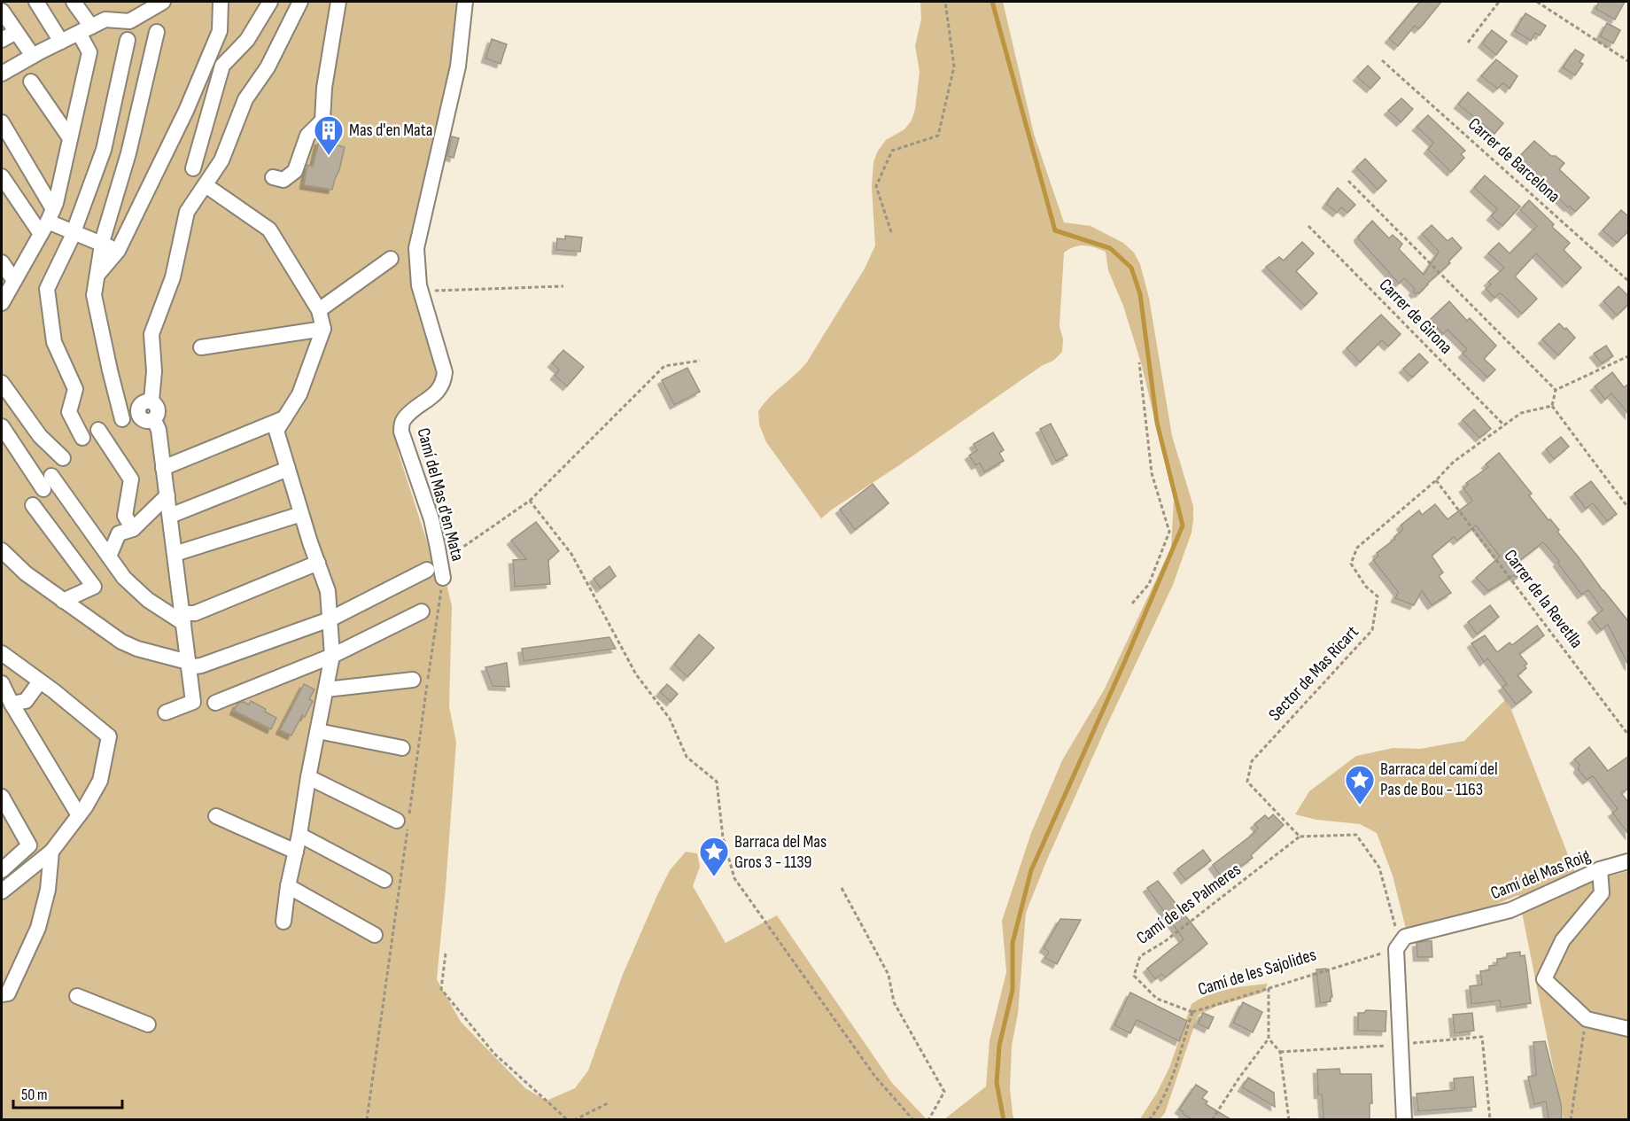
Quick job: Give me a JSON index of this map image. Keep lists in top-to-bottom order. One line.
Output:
{"streets":{"street":["Camí del Mas d'en Mata","Camí del Mas Roig"],"path":["Carrer de Barcelona","Carrer de Girona","Carrer de la Revetlla","Sector de Mas Ricart","Camí de les Palmeres","Camí de les Sajolides"]},"crossings":[["Carrer de Girona","Sector de Mas Ricart"],["Carrer de la Revetlla","Sector de Mas Ricart"],["Sector de Mas Ricart","Camí de les Palmeres"],["Camí del Mas Roig","Camí de les Sajolides"],["Camí de les Palmeres","Camí de les Sajolides"]],"places":{"building":["Mas d'en Mata"],"place":["Barraca del camí del Pas de Bou - 1163","Barraca del Mas Gros 3 - 1139"]},"scale_bar":"50 m"}
